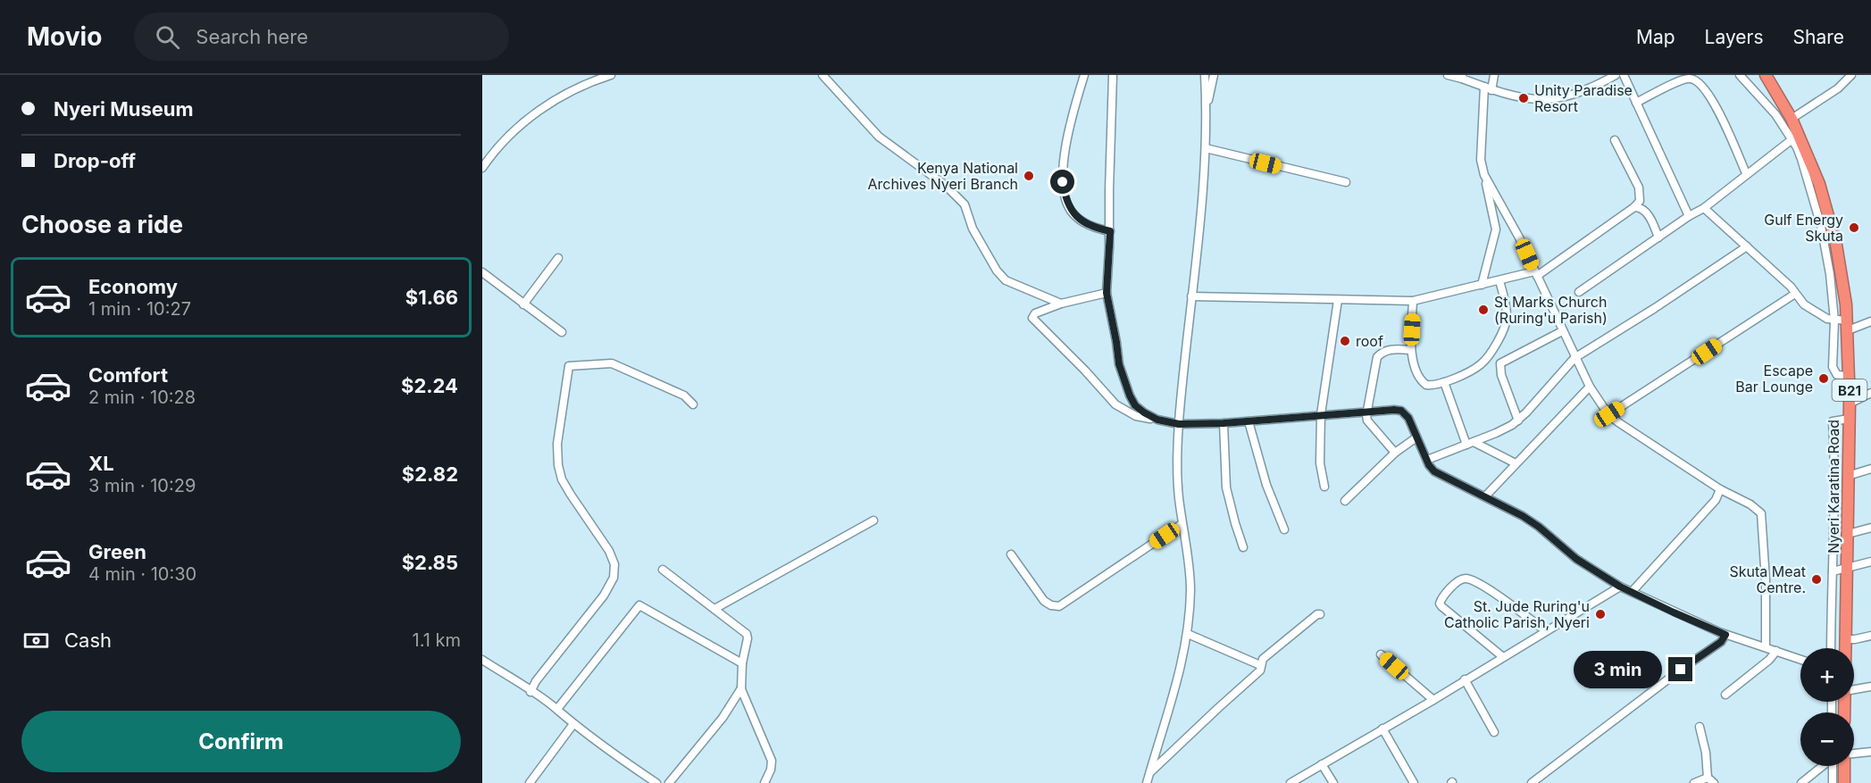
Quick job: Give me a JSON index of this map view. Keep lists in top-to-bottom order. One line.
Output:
{"streets":{"highway":["B21","Nyeri Karatina Road"]},"places":["Unity Paradise Resort","Kenya National Archives Nyeri Branch","Gulf Energy Skuta","St Marks Church (Ruring'u Parish)","roof","Escape Bar Lounge","Skuta Meat Centre.","St. Jude Ruring'u Catholic Parish, Nyeri"],"page":{"header":"Movio","search":"Search here","nav":["Map","Layers","Share"],"banner":["Nyeri Museum","Drop-off"],"heading":"Choose a ride","list":[{"name":"Economy","note":"1 min · 10:27","value":"$1.66"},{"name":"Comfort","note":"2 min · 10:28","value":"$2.24"},{"name":"XL","note":"3 min · 10:29","value":"$2.82"},{"name":"Green","note":"4 min · 10:30","value":"$2.85"}],"pay":["Cash","1.1 km"],"map_buttons":["+","−"],"bubble":"3 min","buttons":"Confirm"}}
